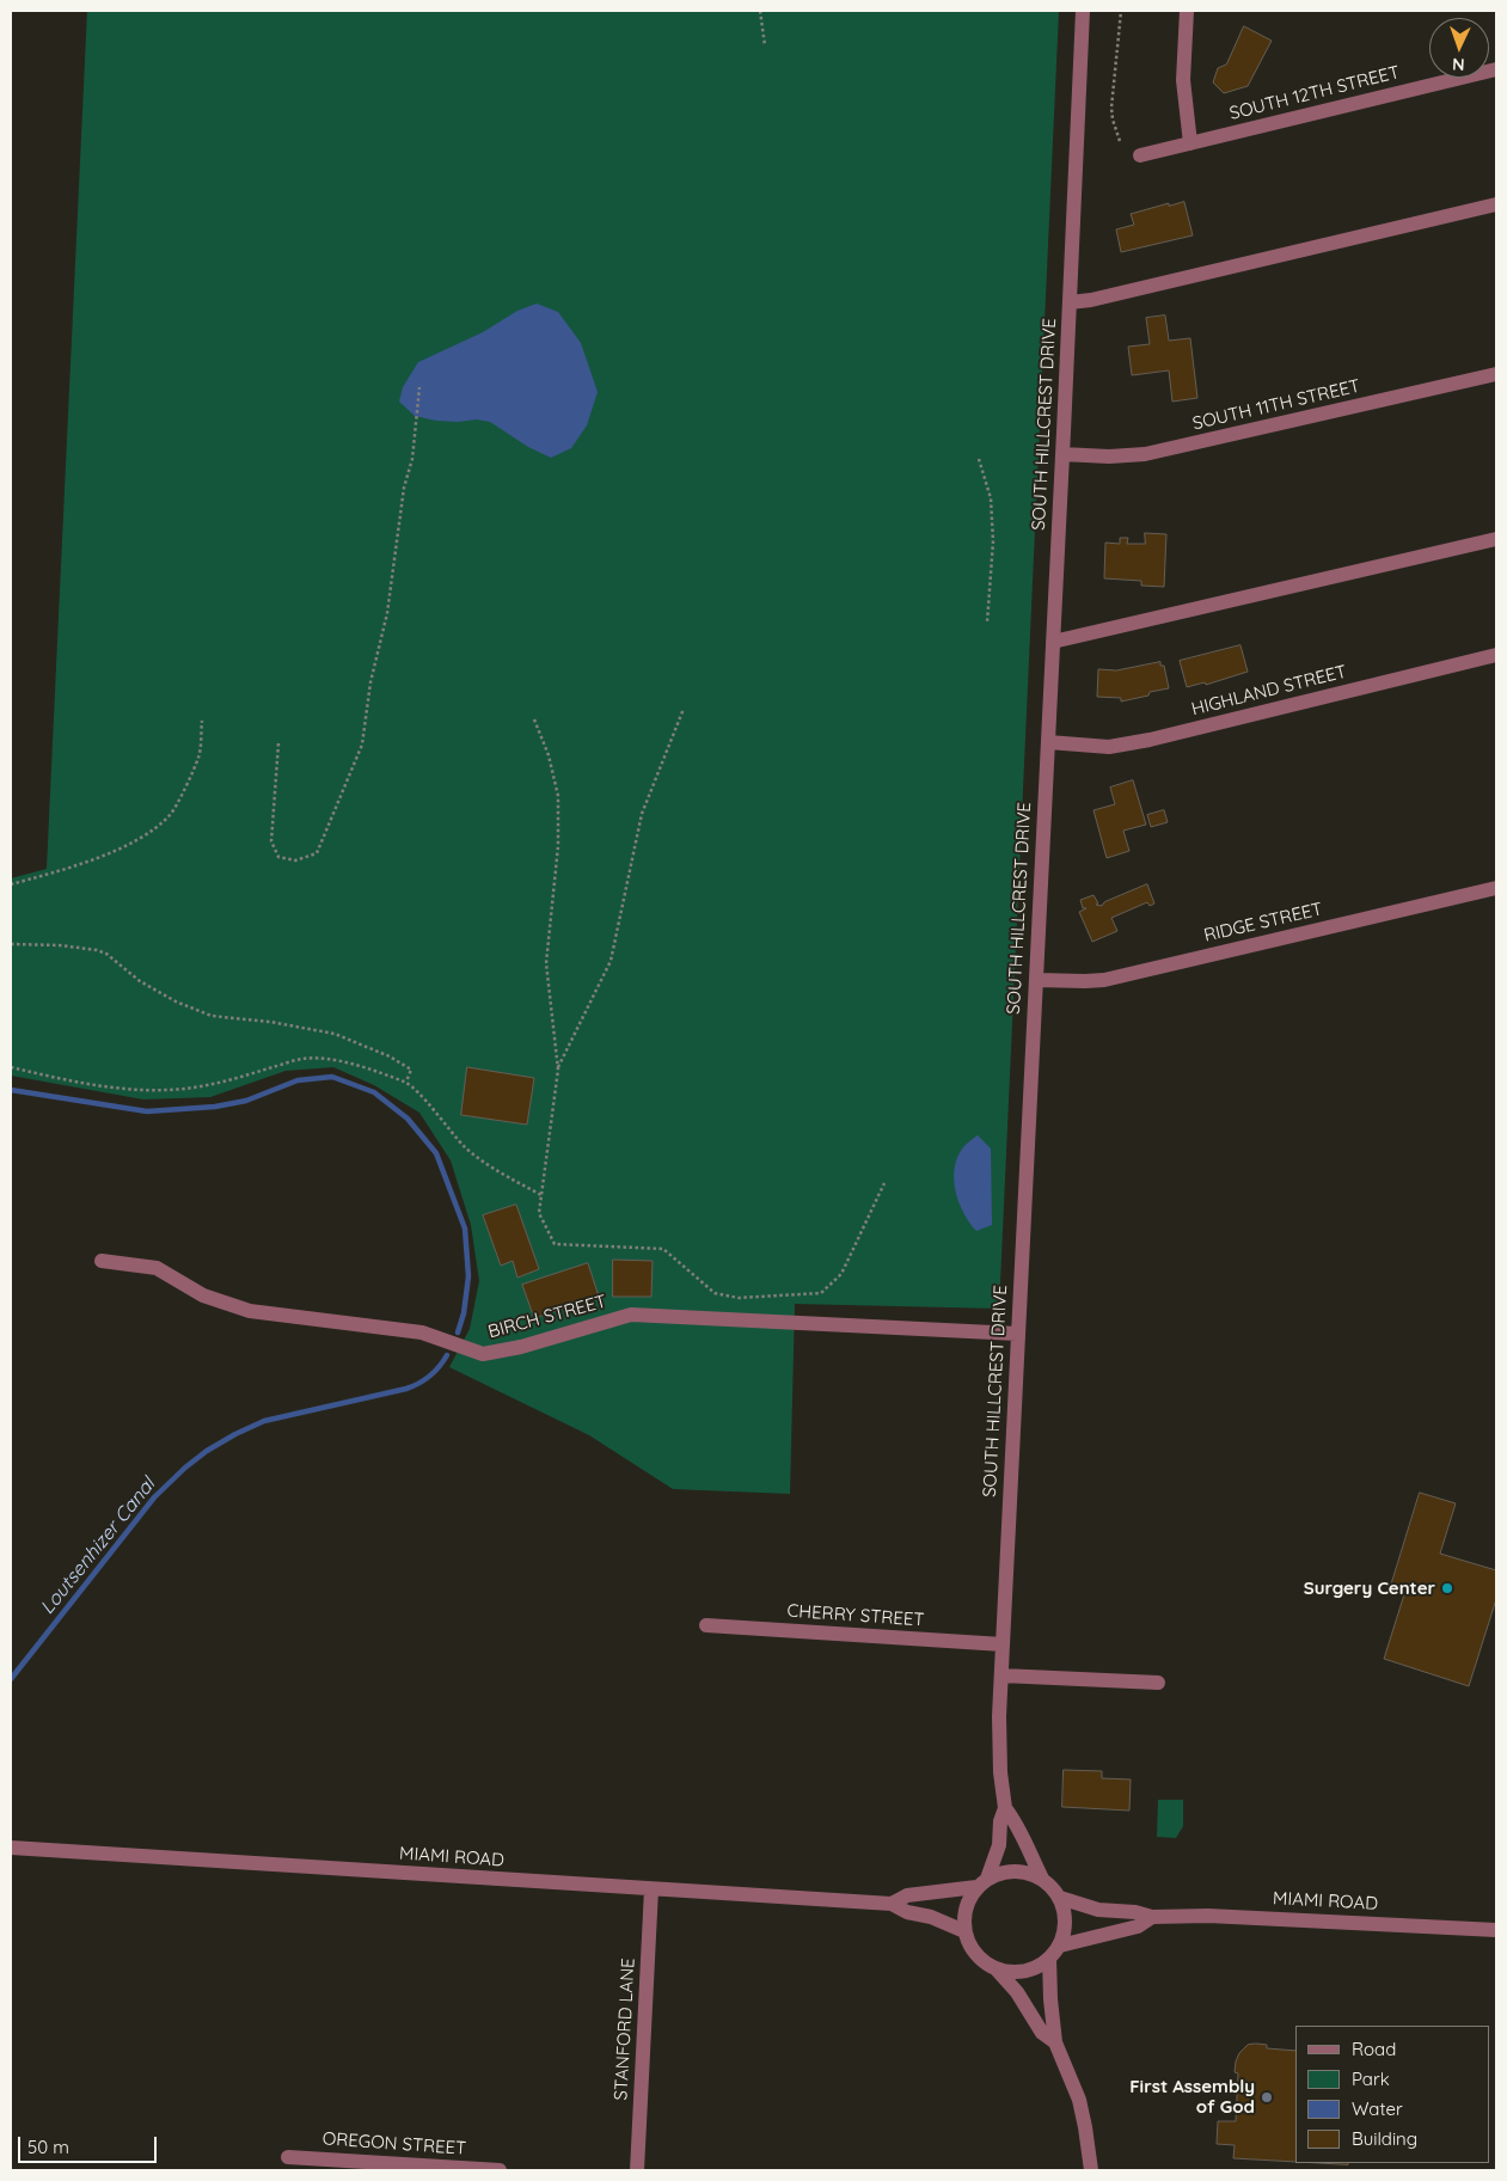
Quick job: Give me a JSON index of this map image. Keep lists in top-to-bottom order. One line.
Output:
{"streets":{"street":["SOUTH 12TH STREET","SOUTH 11TH STREET","SOUTH HILLCREST DRIVE","HIGHLAND STREET","RIDGE STREET","BIRCH STREET","CHERRY STREET","MIAMI ROAD","STANFORD LANE","OREGON STREET"]},"crossings":[["SOUTH 11TH STREET","SOUTH HILLCREST DRIVE"],["SOUTH HILLCREST DRIVE","HIGHLAND STREET"],["SOUTH HILLCREST DRIVE","RIDGE STREET"],["SOUTH HILLCREST DRIVE","BIRCH STREET"],["SOUTH HILLCREST DRIVE","CHERRY STREET"],["SOUTH HILLCREST DRIVE","MIAMI ROAD"],["MIAMI ROAD","STANFORD LANE"]],"water":["Loutsenhizer Canal"],"places":["Surgery Center","First Assembly of God"],"legend":["Road","Park","Water","Building"],"scale_bar":"50 m","north":"bottom"}
